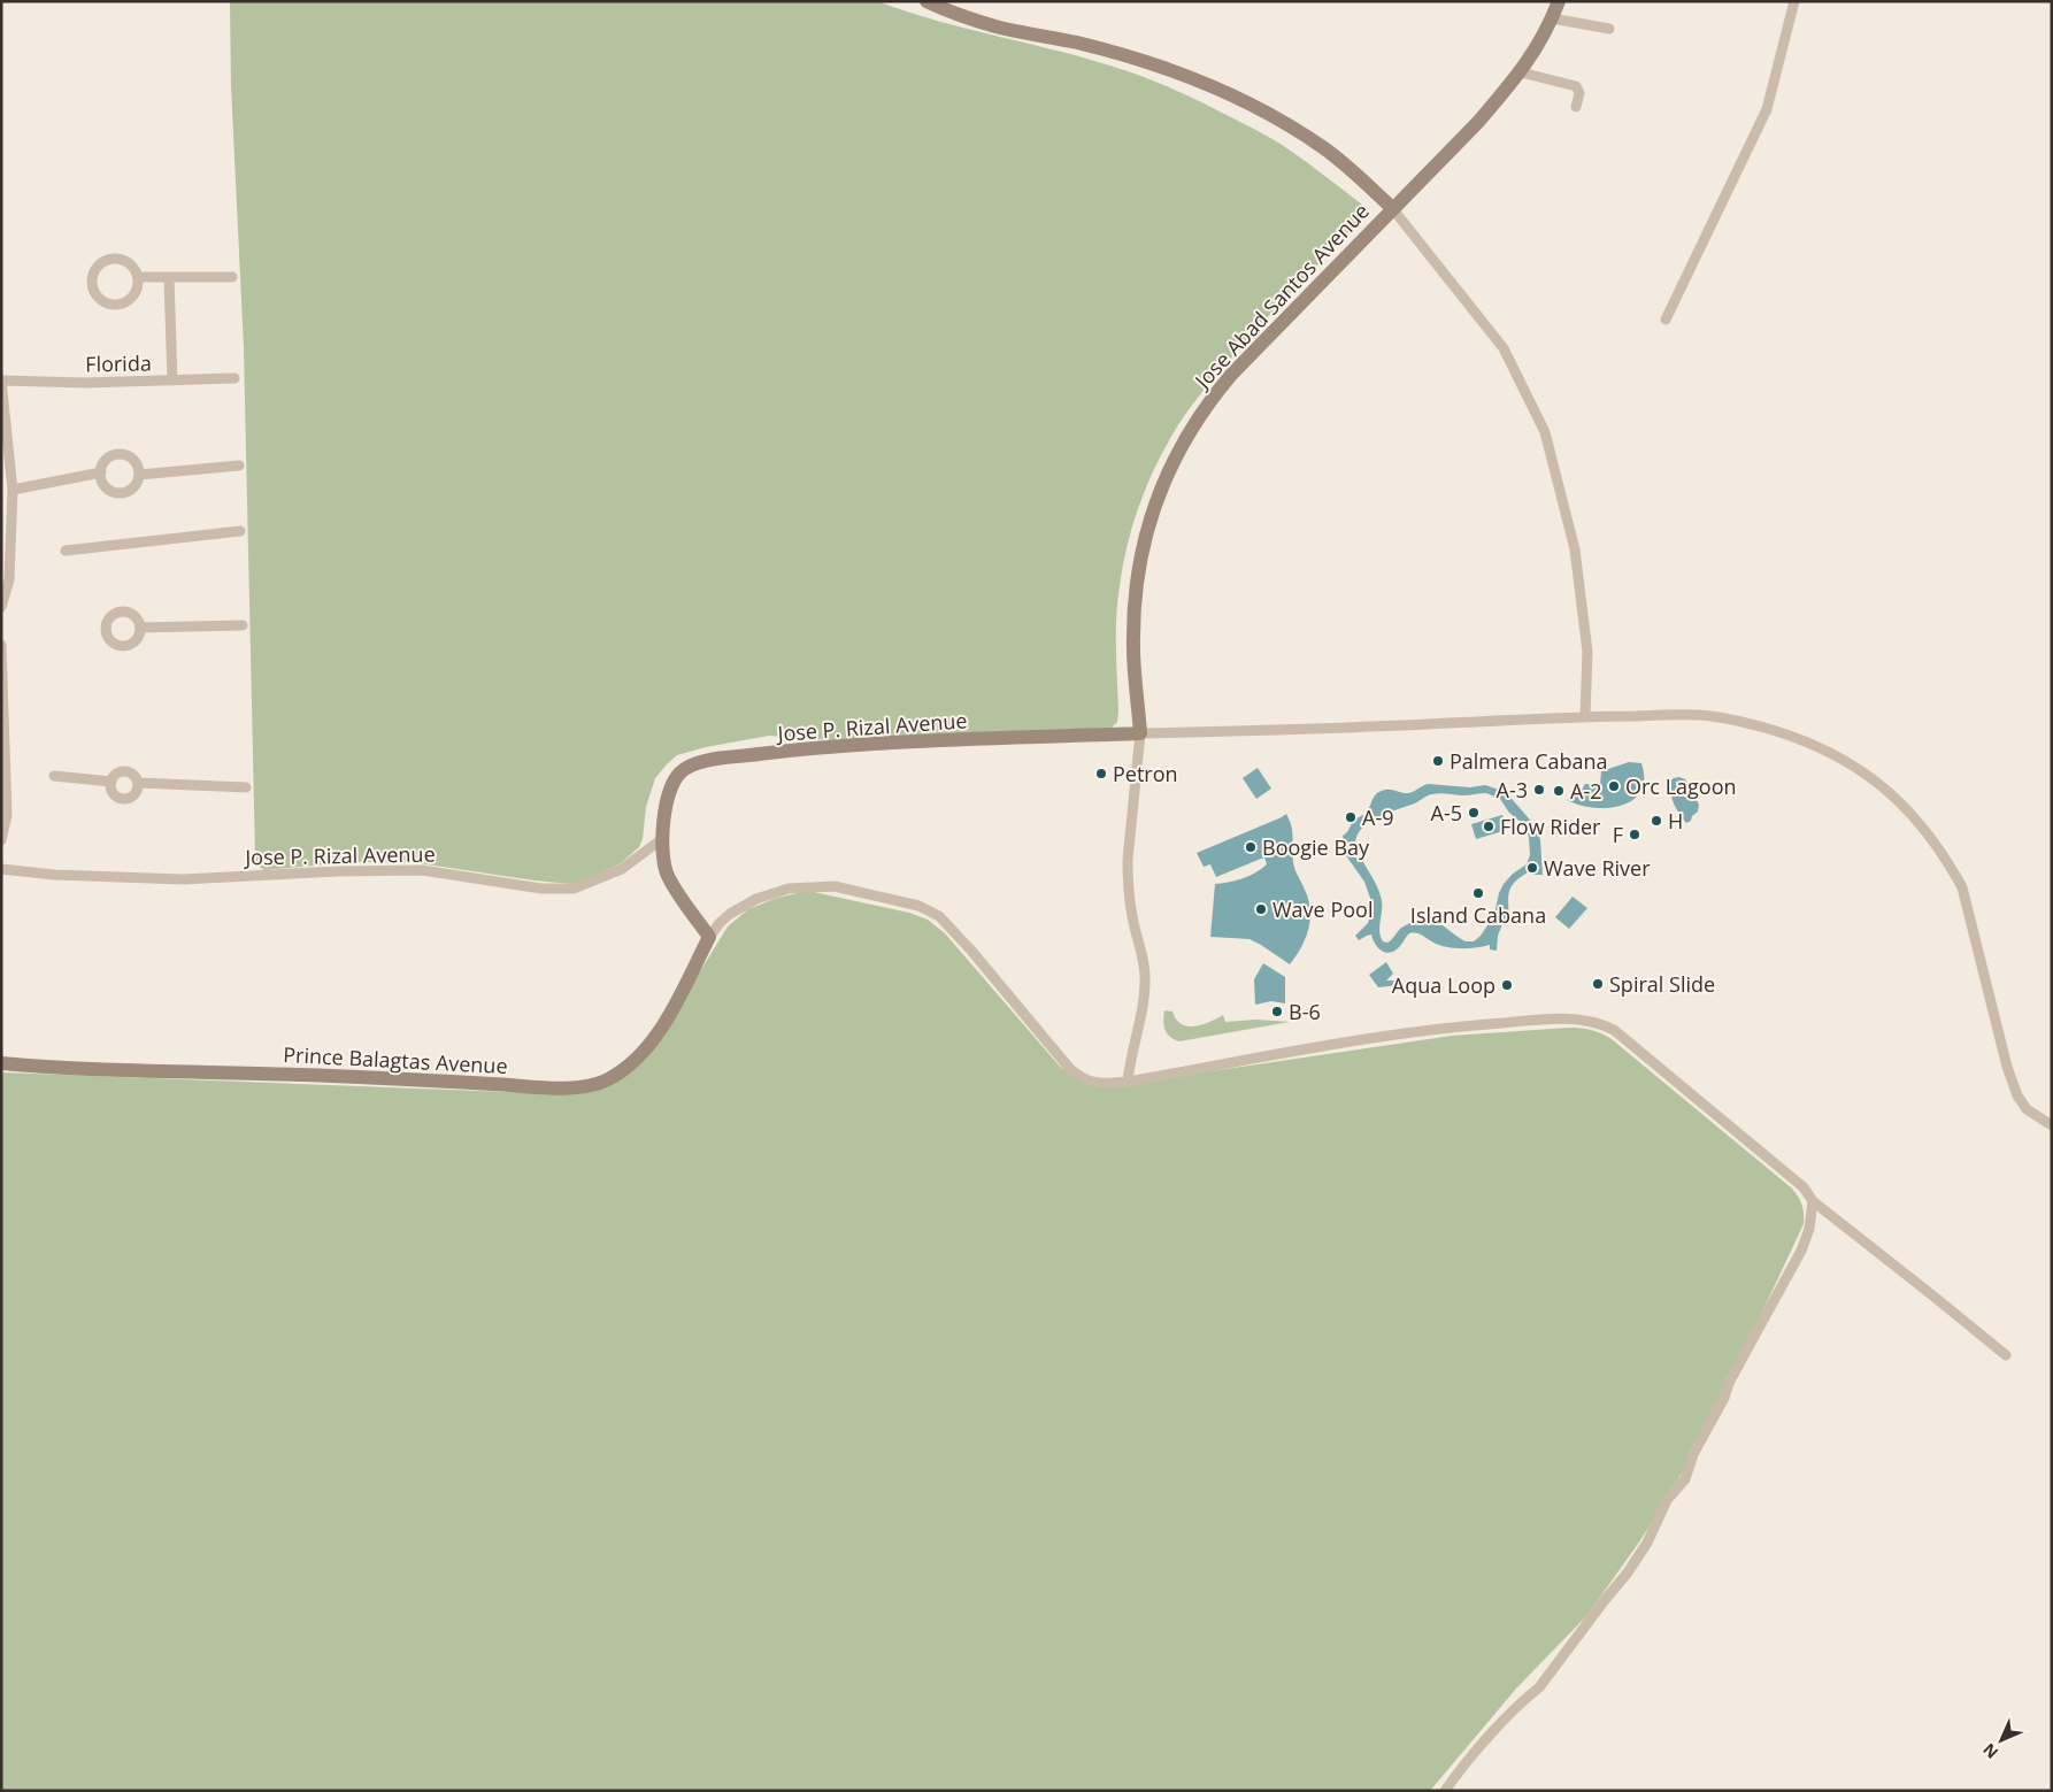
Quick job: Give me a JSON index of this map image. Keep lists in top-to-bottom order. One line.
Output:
{"streets":{"main road":["Jose Abad Santos Avenue","Jose P. Rizal Avenue","Prince Balagtas Avenue"],"street":["Florida"]},"crossings":[["Jose Abad Santos Avenue","Jose P. Rizal Avenue"],["Jose P. Rizal Avenue","Prince Balagtas Avenue"]],"places":["Palmera Cabana","Petron","Orc Lagoon","A-3","A-2","A-5","A-9","H","Flow Rider","F","Boogie Bay","Wave River","Island Cabana","Wave Pool","Spiral Slide","Aqua Loop","B-6"],"north":"bottom left"}
